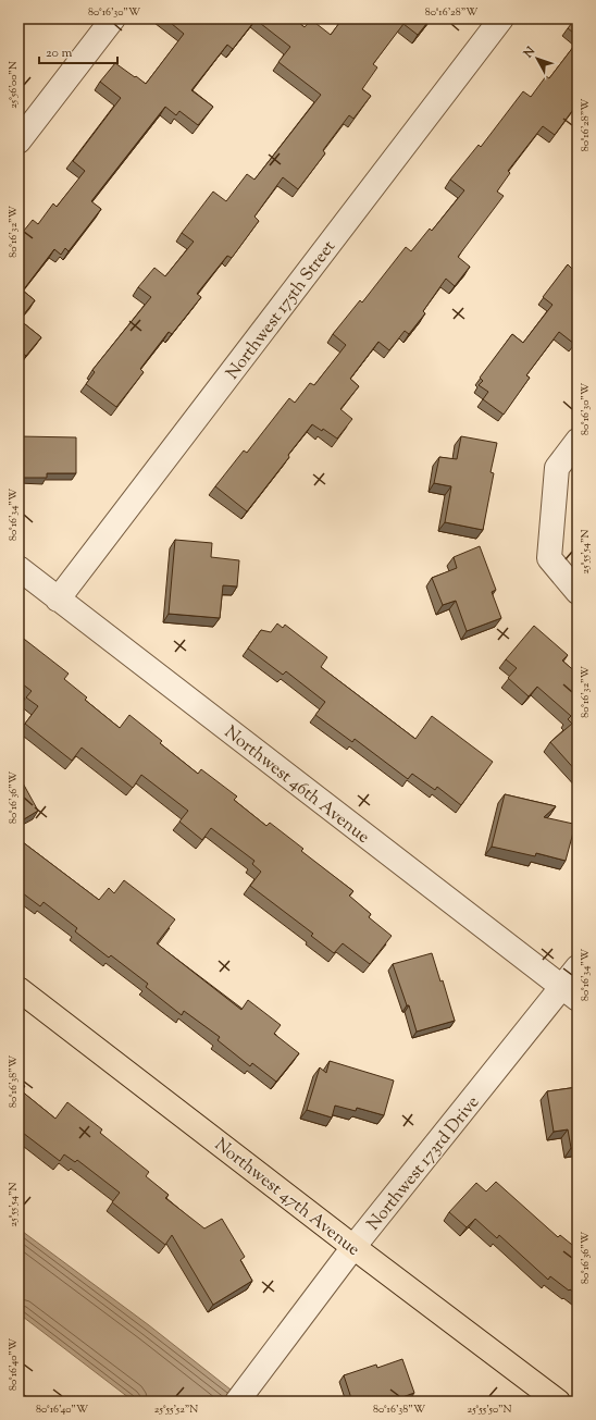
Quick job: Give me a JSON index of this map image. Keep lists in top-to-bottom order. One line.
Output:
{"streets":{"main road":["Northwest 47th Avenue"],"street":["Northwest 175th Street","Northwest 46th Avenue","Northwest 173rd Drive"]},"crossings":[["Northwest 175th Street","Northwest 46th Avenue"],["Northwest 46th Avenue","Northwest 173rd Drive"],["Northwest 173rd Drive","Northwest 47th Avenue"]],"scale_bar":"20 m","north":"top left","coordinates":["80°16'30\"W","80°16'28\"W","25°56'00\"N","80°16'32\"W","80°16'34\"W","25°55'54\"N","80°16'36\"W","80°16'38\"W","80°16'40\"W","25°55'52\"N","25°55'50\"N"]}
